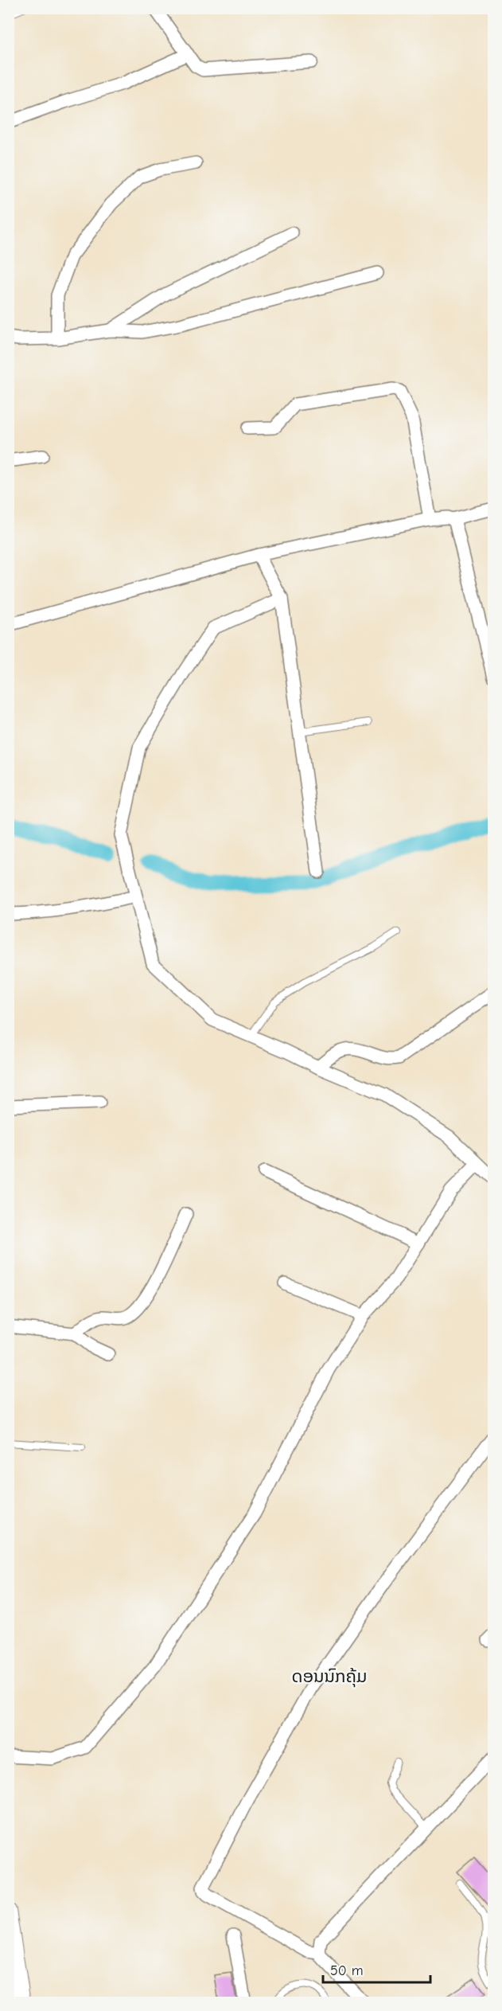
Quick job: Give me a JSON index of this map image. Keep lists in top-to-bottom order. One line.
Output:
{"districts":["ດອນນົກຄຸ້ມ"],"scale_bar":"50 m"}
